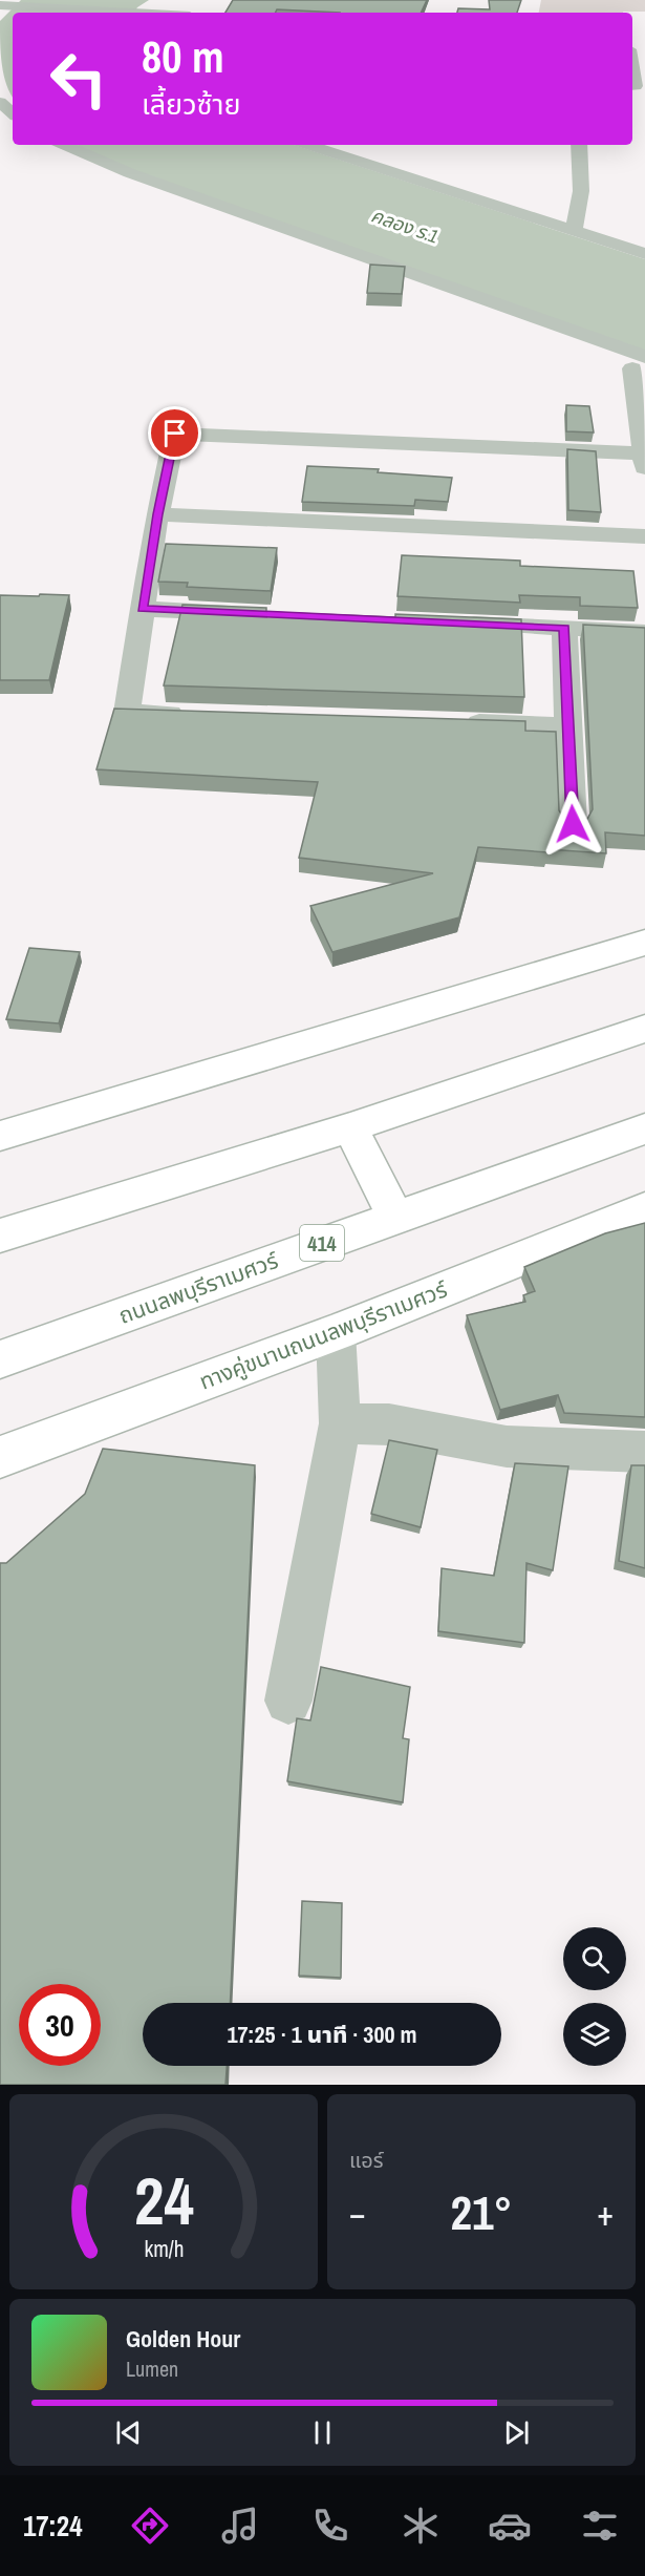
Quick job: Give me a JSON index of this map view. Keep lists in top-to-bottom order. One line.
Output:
{"streets":{"main road":["414","ถนนลพบุรีราเมศวร์","ทางคู่ขนานถนนลพบุรีราเมศวร์"]},"water":["คลอง ร.1"],"page":{"turn":["80 m","เลี้ยวซ้าย"],"limit":"30","trip":"17:25 · 1 นาที · 300 m","tile":"แอร์","heat":["−","21°","+"],"song":["Golden Hour","Lumen"],"tabs":"17:24","gauge":["24","km/h"]}}
